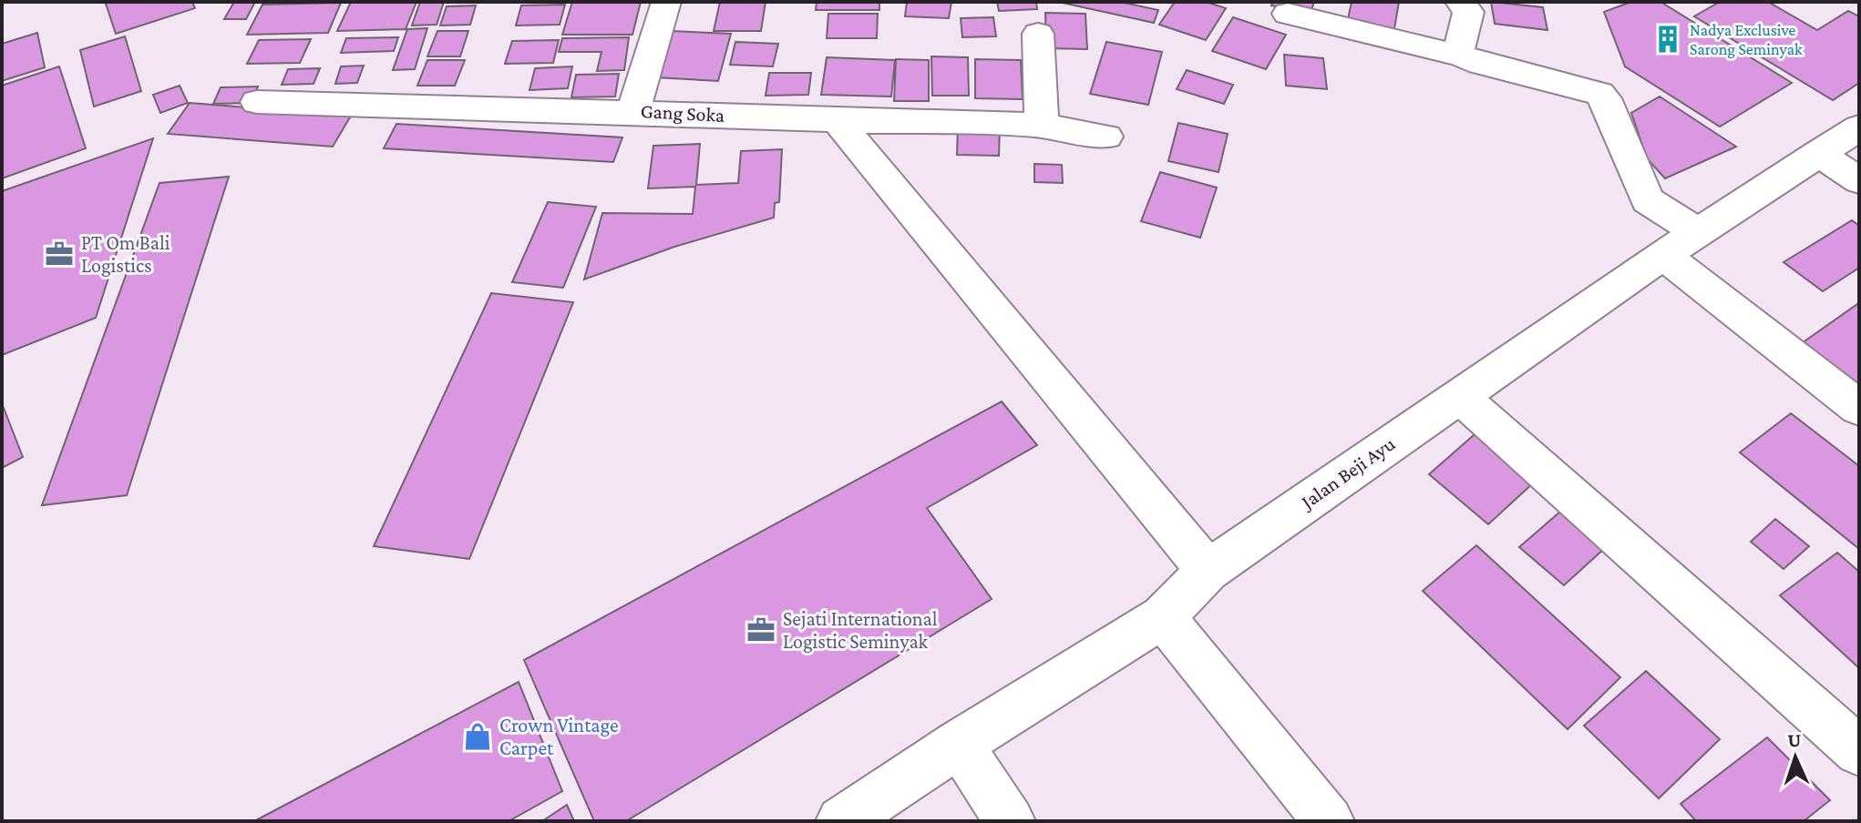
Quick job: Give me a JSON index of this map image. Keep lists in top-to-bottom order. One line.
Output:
{"streets":{"street":["Gang Soka","Jalan Beji Ayu"]},"places":{"building":["Nadya Exclusive Sarong Seminyak"],"office":["PT Om Bali Logistics","Sejati International Logistic Seminyak"],"shop":["Crown Vintage Carpet"]},"north":"top"}
